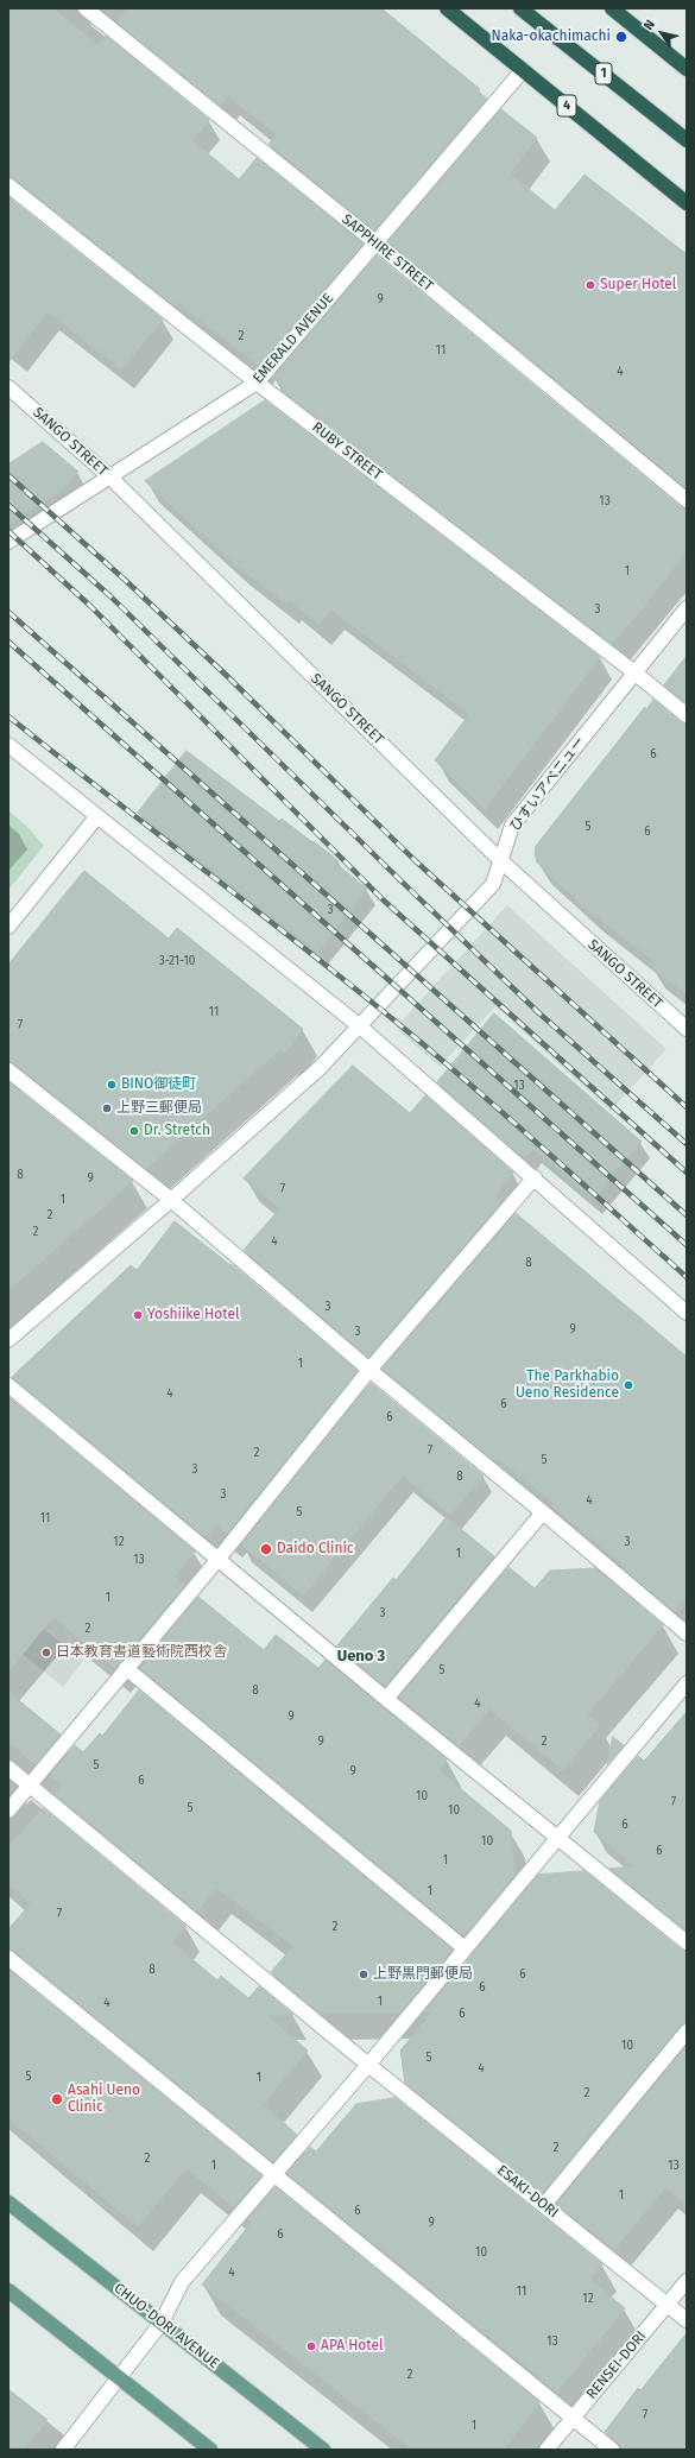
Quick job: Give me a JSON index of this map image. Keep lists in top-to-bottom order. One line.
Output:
{"streets":{"highway":["1","4"],"main road":["CHUO-DORI AVENUE"],"street":["SAPPHIRE STREET","EMERALD AVENUE","SANGO STREET","RUBY STREET","ひすいアベニュー","ESAKI-DORI","RENSEI-DORI"]},"crossings":[["4","EMERALD AVENUE"],["SAPPHIRE STREET","EMERALD AVENUE"],["EMERALD AVENUE","SANGO STREET"],["EMERALD AVENUE","RUBY STREET"],["SANGO STREET","ひすいアベニュー"],["RUBY STREET","ひすいアベニュー"],["ESAKI-DORI","RENSEI-DORI"]],"districts":["Ueno 3"],"places":["Naka-okachimachi","Super Hotel","BINO御徒町","上野三郵便局","Dr. Stretch","Yoshiike Hotel","The Parkhabio Ueno Residence","Daido Clinic","日本教育書道藝術院西校舎","上野黒門郵便局","Asahi Ueno Clinic","APA Hotel"],"house_numbers":["9","2","11","4","13","1","3","6","5","6","3","3-21-10","11","7","13","8","9","7","1","2","2","4","8","3","9","3","1","4","6","6","7","2","5","3","8","3","4","5","11","12","3","1","13","1","3","2","5","8","4","9","9","2","5","9","6","10","7","5","10","6","10","6","1","1","7","2","8","6","6","1","4","6","10","5","4","5","1","2","2","2","1","13","1","6","9","6","10","4","11","12","13","2","7","1"],"north":"top left"}
